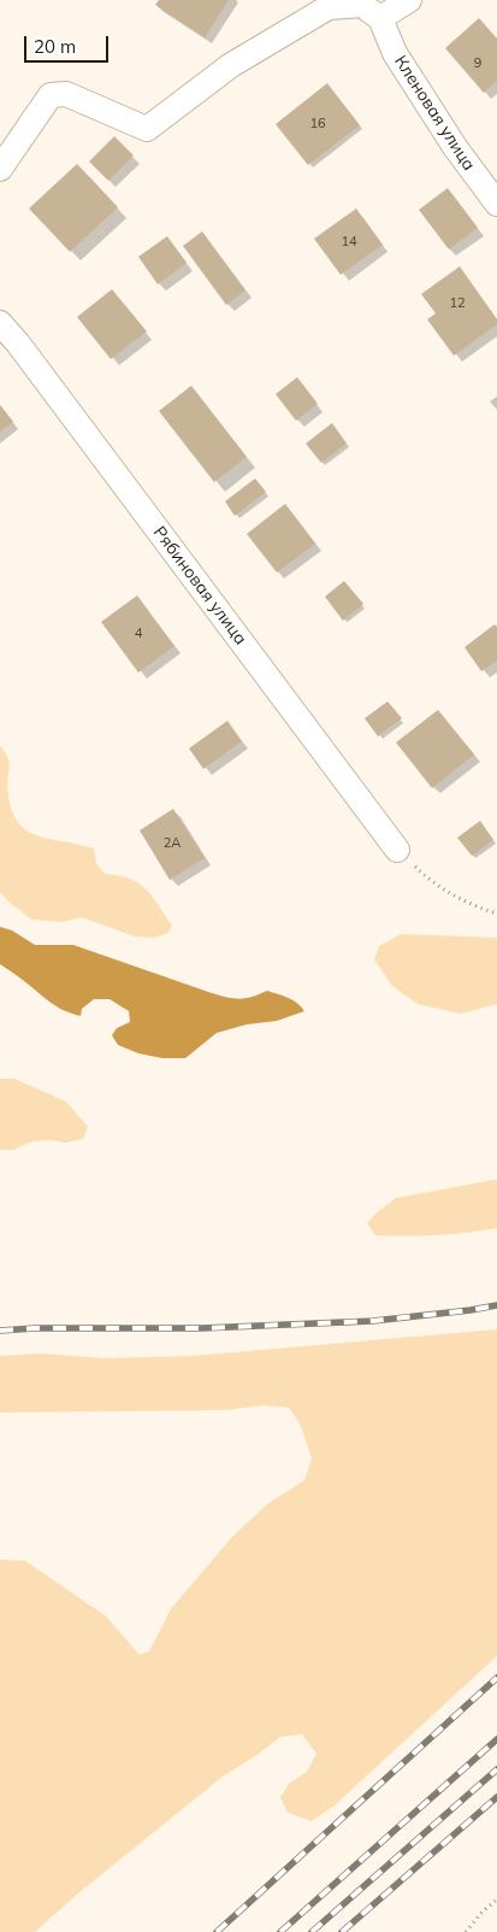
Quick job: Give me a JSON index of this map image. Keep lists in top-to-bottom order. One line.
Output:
{"streets":{"street":["Кленовая улица","Рябиновая улица"]},"house_numbers":["9","16","14","12","4","2А"],"scale_bar":"20 m"}
